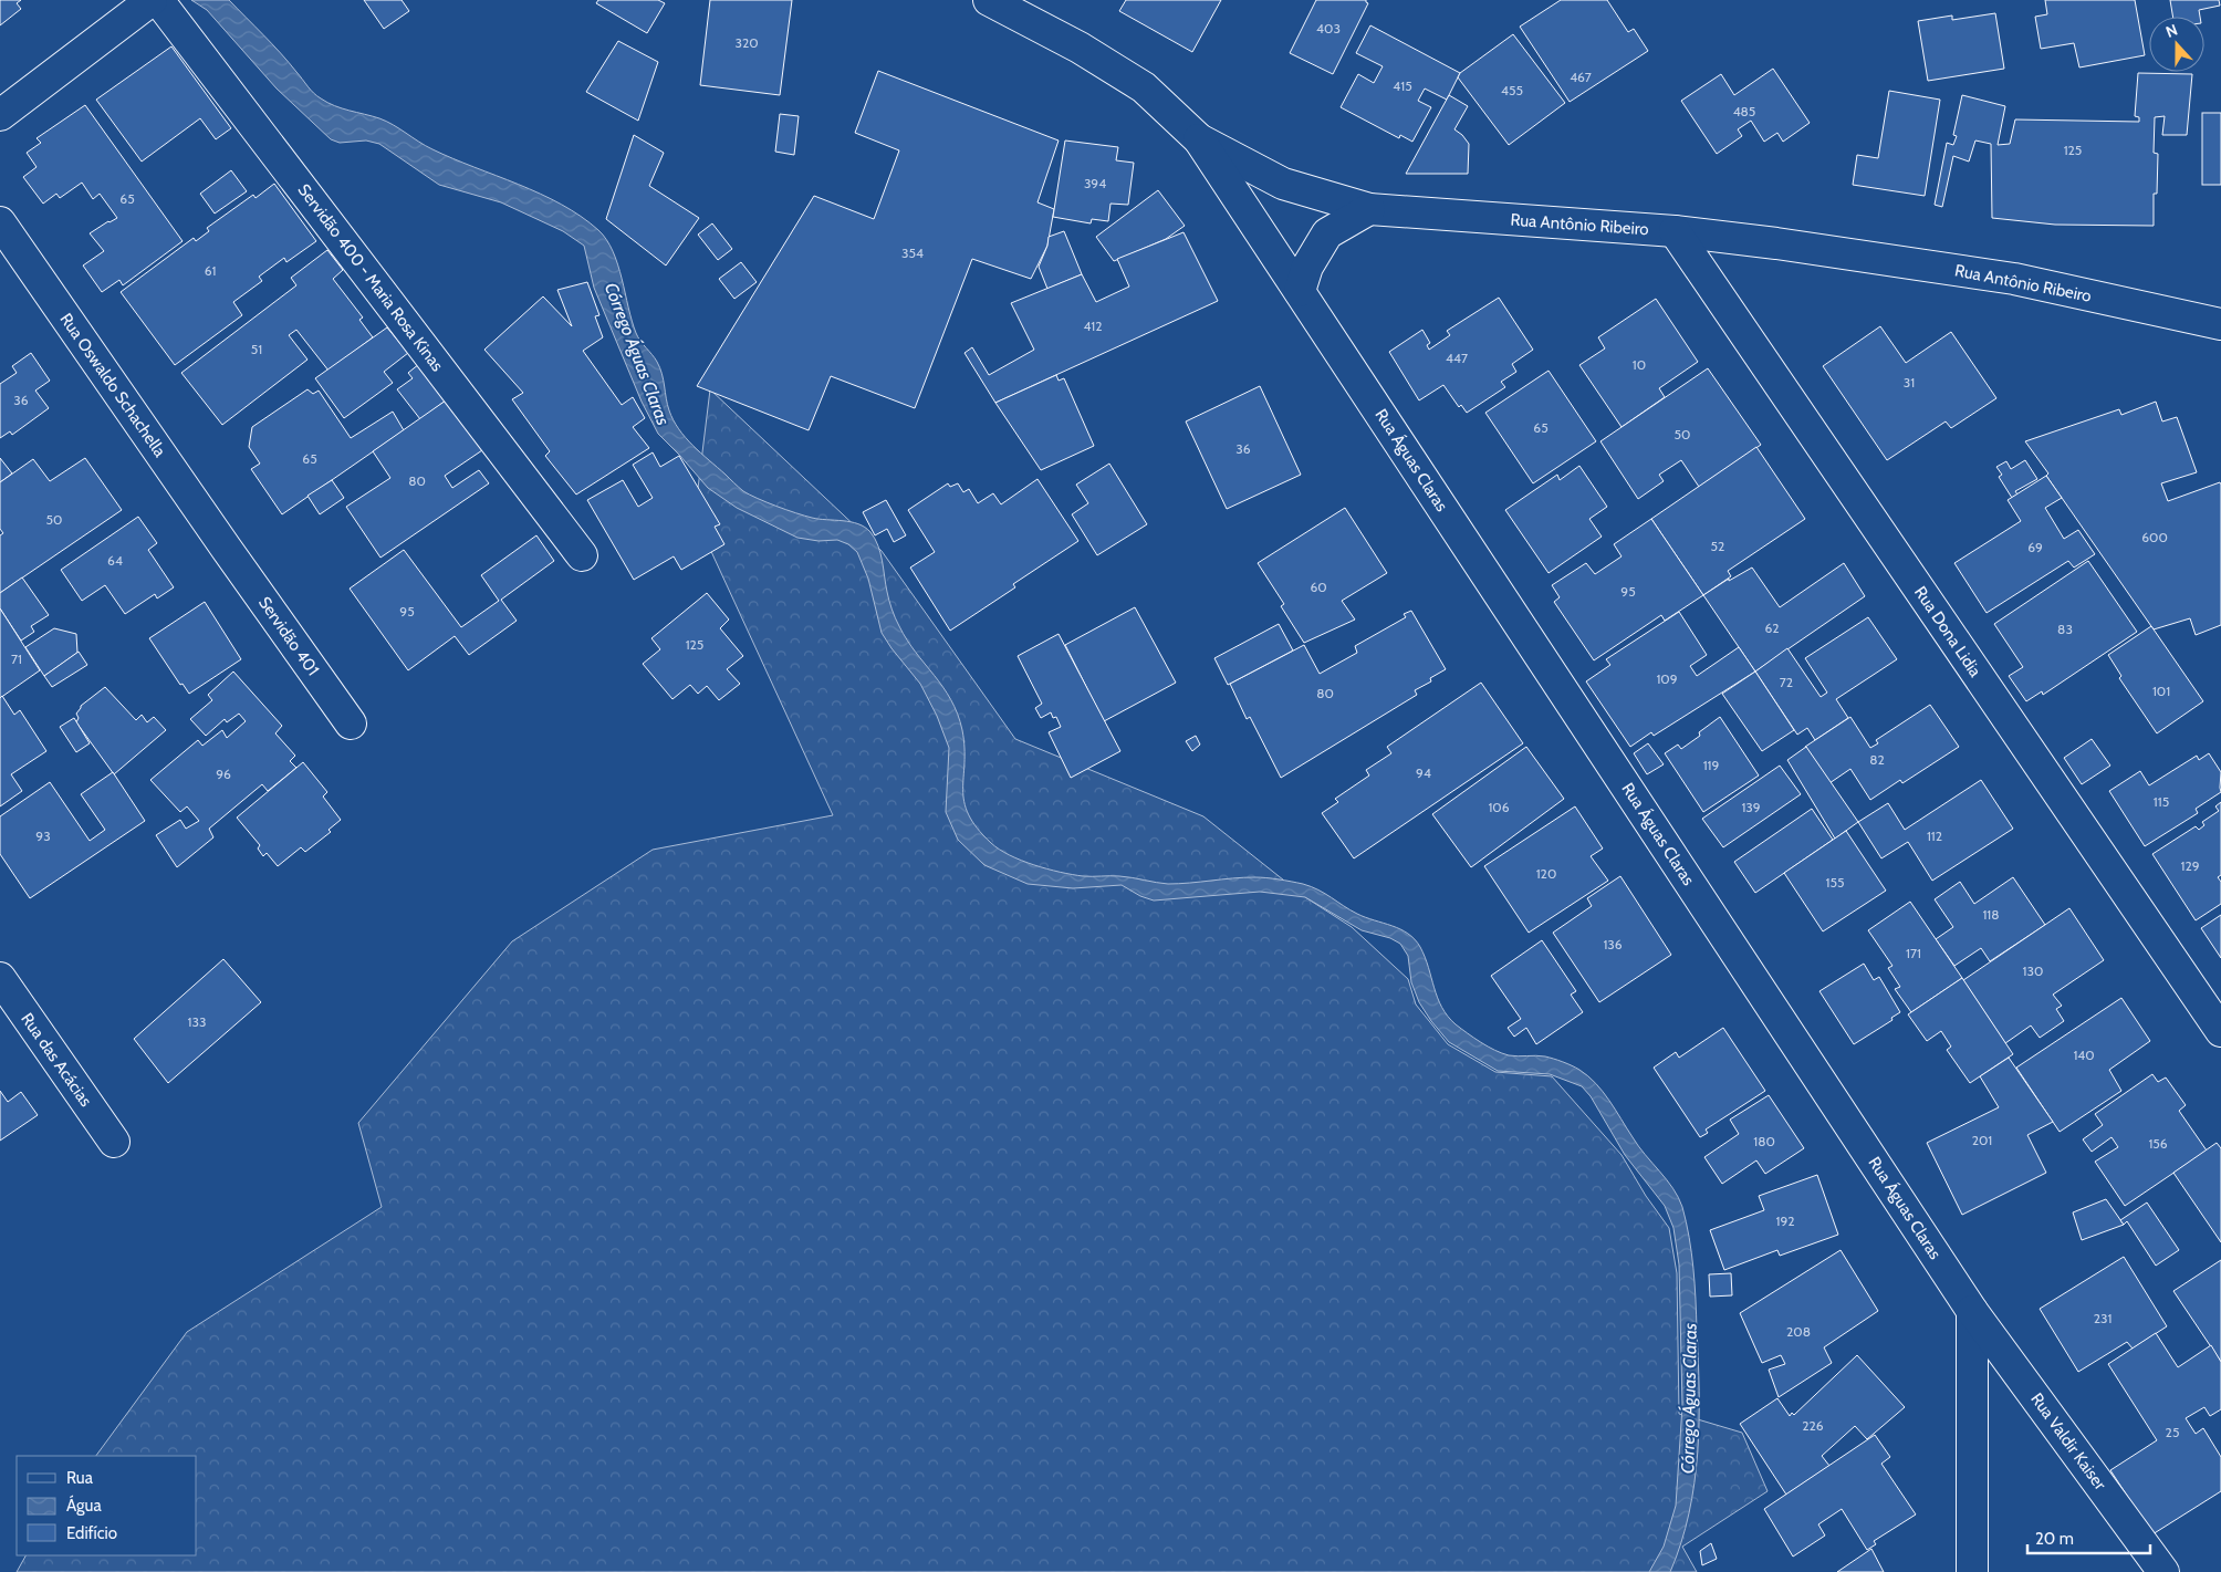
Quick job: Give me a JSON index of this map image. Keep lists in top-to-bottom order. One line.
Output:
{"streets":{"street":["Rua Antônio Ribeiro","Servidão 400 - Maria Rosa Kinas","Rua Oswaldo Schachella","Rua Águas Claras","Rua Dona Lidia","Servidão 401","Rua das Acácias","Rua Valdir Kaiser"]},"crossings":[["Rua Antônio Ribeiro","Rua Águas Claras"],["Rua Antônio Ribeiro","Rua Dona Lidia"],["Rua Oswaldo Schachella","Servidão 401"],["Rua Águas Claras","Rua Valdir Kaiser"]],"water":["Córrego Águas Claras"],"house_numbers":["403","320","467","415","455","485","125","394","65","354","61","412","51","447","10","31","36","65","50","36","65","80","50","600","52","69","64","60","95","95","62","83","125","71","109","72","101","80","82","119","94","96","115","106","139","93","112","129","120","155","118","136","171","130","133","140","201","180","156","192","231","208","226","25"],"legend":["Rua","Água","Edifício"],"scale_bar":"20 m","north":"top"}
